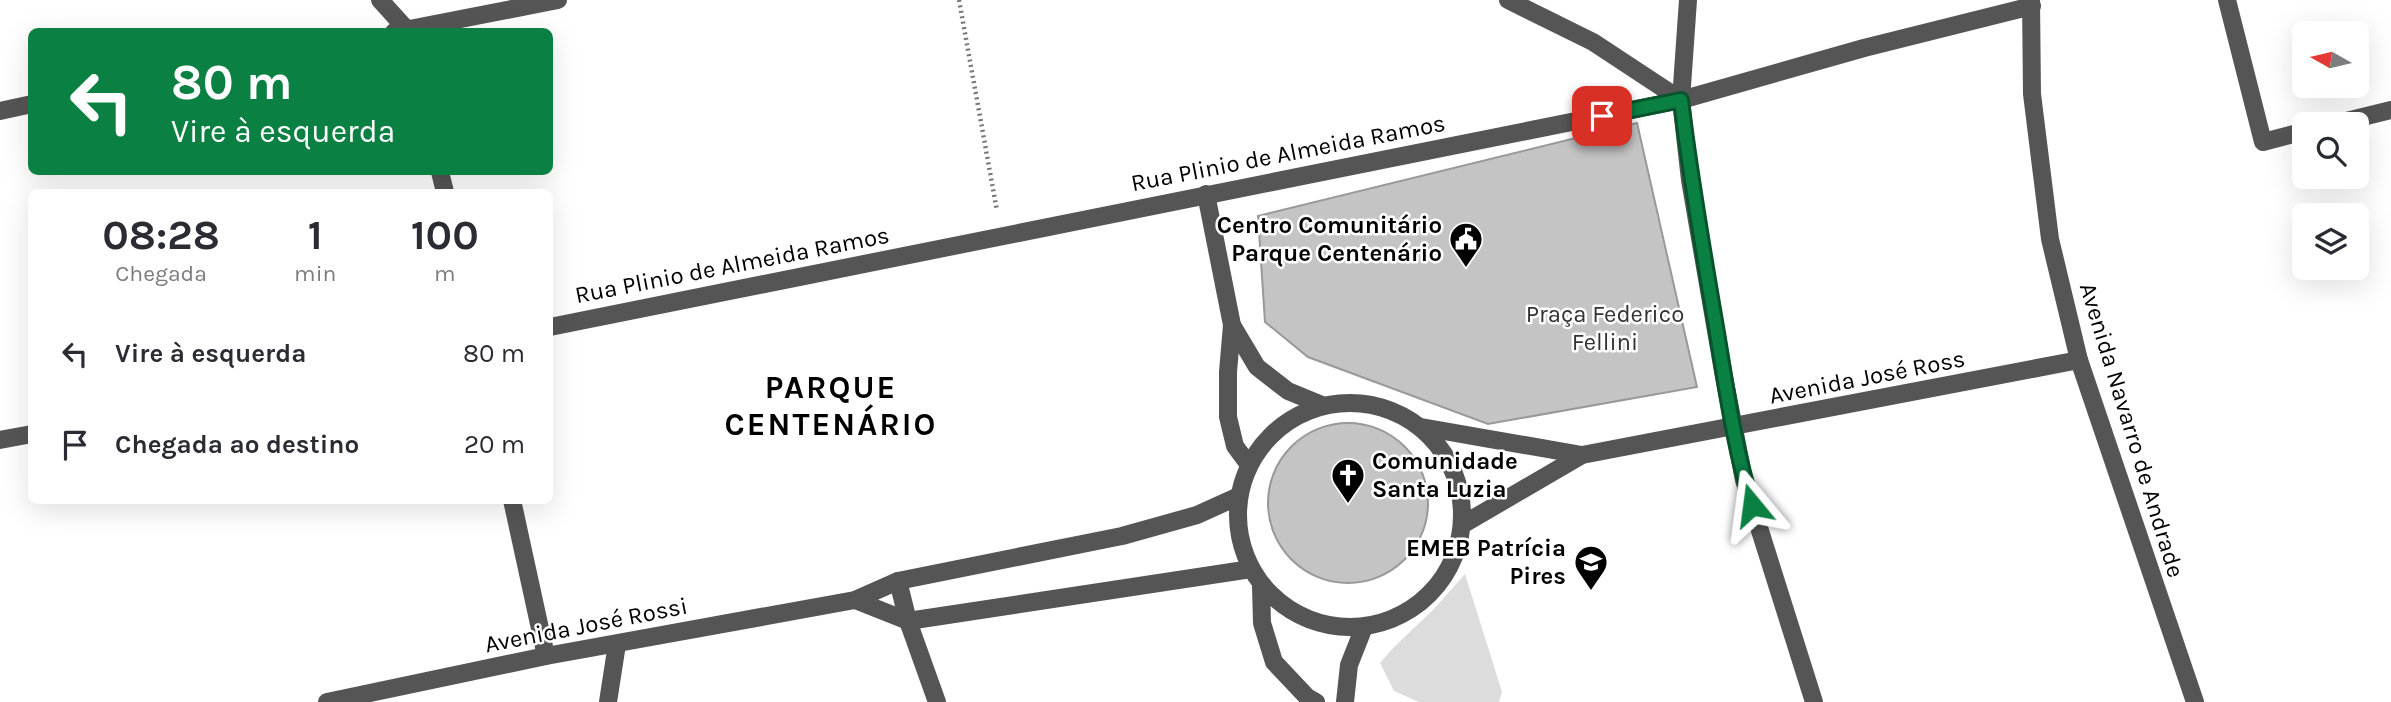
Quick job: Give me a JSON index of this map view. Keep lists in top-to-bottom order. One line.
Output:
{"streets":{"street":["Rua Plinio de Almeida Ramos","Avenida José Ross","Avenida Navarro de Andrade","Avenida José Rossi"]},"crossings":[["Rua Plinio de Almeida Ramos","Avenida Navarro de Andrade"],["Avenida José Ross","Avenida Navarro de Andrade"],["Avenida José Ross","Avenida José Rossi"]],"districts":["PARQUE CENTENÁRIO"],"parks":["Praça Federico Fellini"],"places":{"public building":["Centro Comunitário Parque Centenário"],"church":["Comunidade Santa Luzia"],"school or university":["EMEB Patrícia Pires"]},"north":"left","page":{"turn":["80 m","Vire à esquerda"],"eta":["08:28","Chegada","1","min","100","m"],"list":[{"name":"Vire à esquerda","value":"80 m"},{"name":"Chegada ao destino","value":"20 m"}]}}
